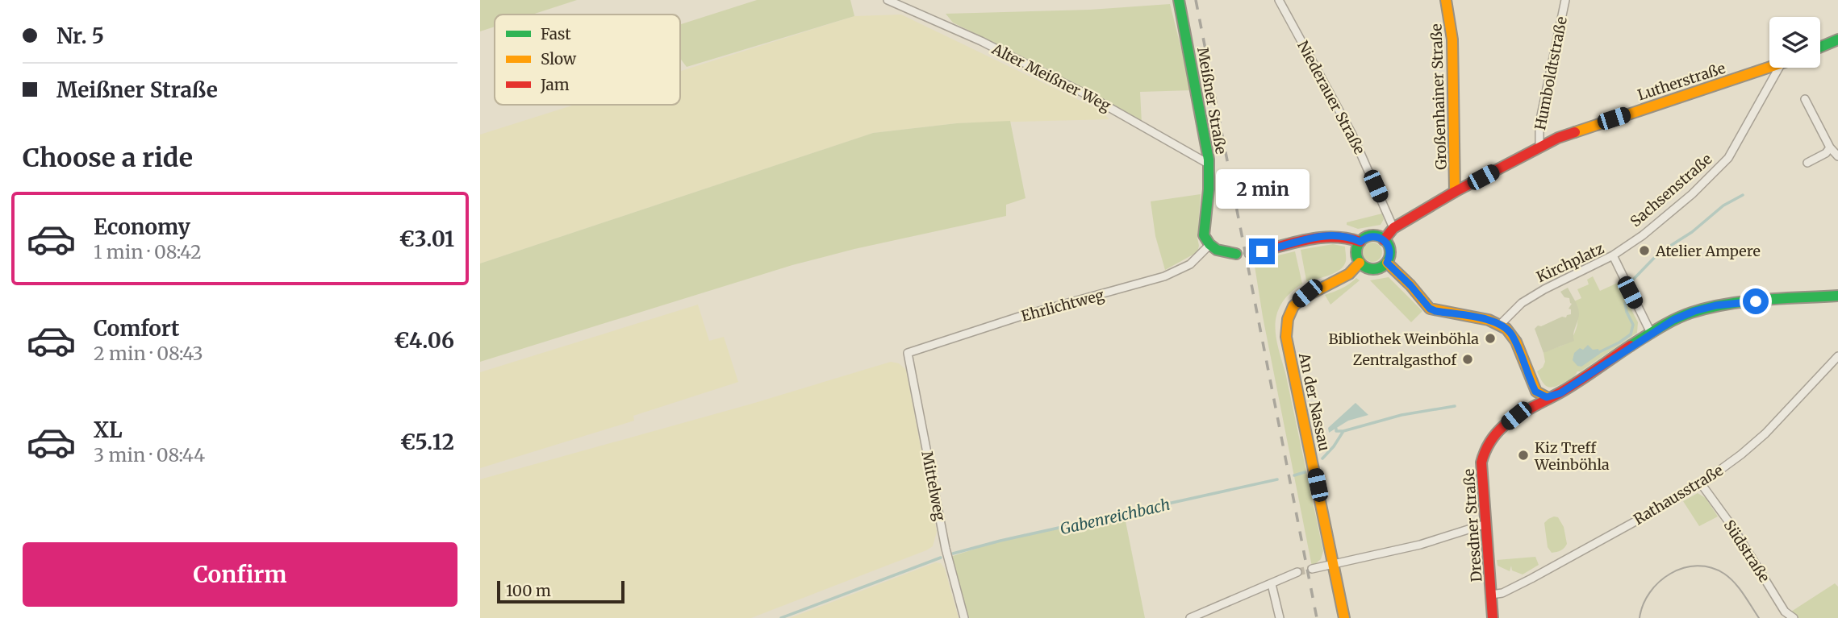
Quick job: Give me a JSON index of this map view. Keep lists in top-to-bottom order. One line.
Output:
{"streets":{"main road":["Lutherstraße","Großenhainer Straße","Meißner Straße","An der Nassau","Dresdner Straße"],"street":["Humboldtstraße","Alter Meißner Weg","Niederauer Straße","Sachsenstraße","Kirchplatz","Ehrlichtweg","Mittelweg","Rathausstraße","Südstraße"]},"crossings":[["Humboldtstraße","Lutherstraße"],["Alter Meißner Weg","Meißner Straße"],["Lutherstraße","Großenhainer Straße"],["Lutherstraße","Niederauer Straße"],["Lutherstraße","An der Nassau"],["Meißner Straße","Ehrlichtweg"],["Sachsenstraße","Kirchplatz"],["Ehrlichtweg","Mittelweg"],["Rathausstraße","Dresdner Straße"],["Rathausstraße","Südstraße"]],"water":["Gabenreichbach"],"places":["Atelier Ampere","Bibliothek Weinböhla","Zentralgasthof","Kiz Treff Weinböhla"],"legend":["Fast","Slow","Jam"],"scale_bar":"100 m","page":{"banner":["Nr. 5","Meißner Straße"],"heading":"Choose a ride","bubble":"2 min","list":[{"name":"Economy","note":"1 min · 08:42","value":"€3.01"},{"name":"Comfort","note":"2 min · 08:43","value":"€4.06"},{"name":"XL","note":"3 min · 08:44","value":"€5.12"}],"buttons":"Confirm","scale":"100 m"}}
